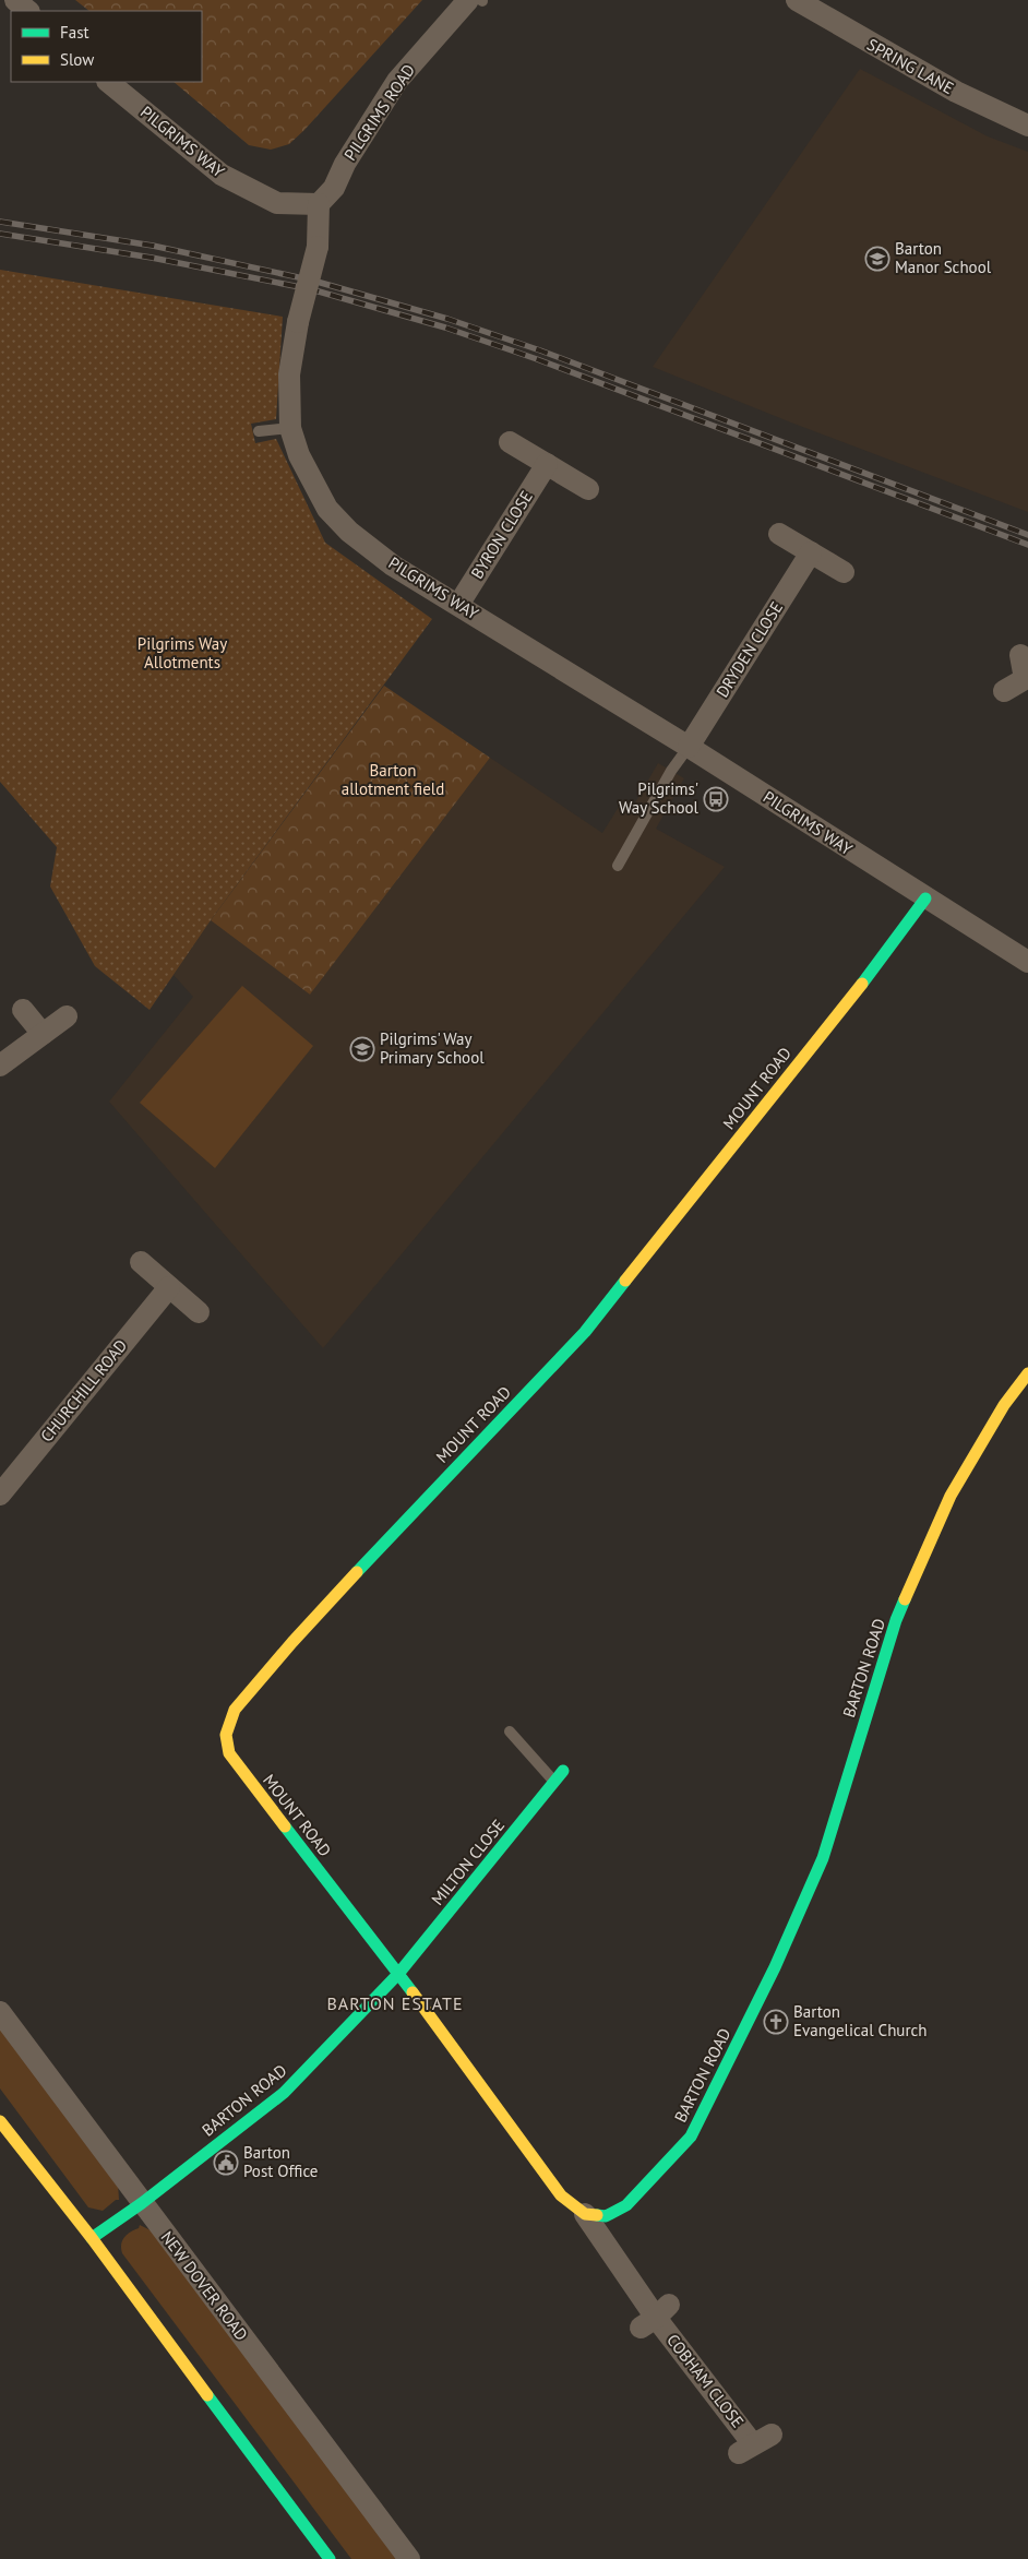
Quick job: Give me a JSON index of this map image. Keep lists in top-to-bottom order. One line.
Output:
{"streets":{"street":["SPRING LANE","PILGRIMS ROAD","PILGRIMS WAY","BYRON CLOSE","DRYDEN CLOSE","MOUNT ROAD","CHURCHILL ROAD","BARTON ROAD","MILTON CLOSE","NEW DOVER ROAD","COBHAM CLOSE"]},"crossings":[["PILGRIMS ROAD","PILGRIMS WAY"],["PILGRIMS WAY","BYRON CLOSE"],["PILGRIMS WAY","DRYDEN CLOSE"],["PILGRIMS WAY","MOUNT ROAD"],["MOUNT ROAD","BARTON ROAD"],["MOUNT ROAD","MILTON CLOSE"],["BARTON ROAD","MILTON CLOSE"],["BARTON ROAD","NEW DOVER ROAD"],["BARTON ROAD","COBHAM CLOSE"]],"districts":["BARTON ESTATE"],"parks":["Pilgrims Way Allotments","Barton allotment field"],"places":{"school or university":["Barton Manor School","Pilgrims' Way Primary School"],"bus stop":["Pilgrims' Way School"],"church":["Barton Evangelical Church"],"public building":["Barton Post Office"]},"legend":["Fast","Slow"]}
